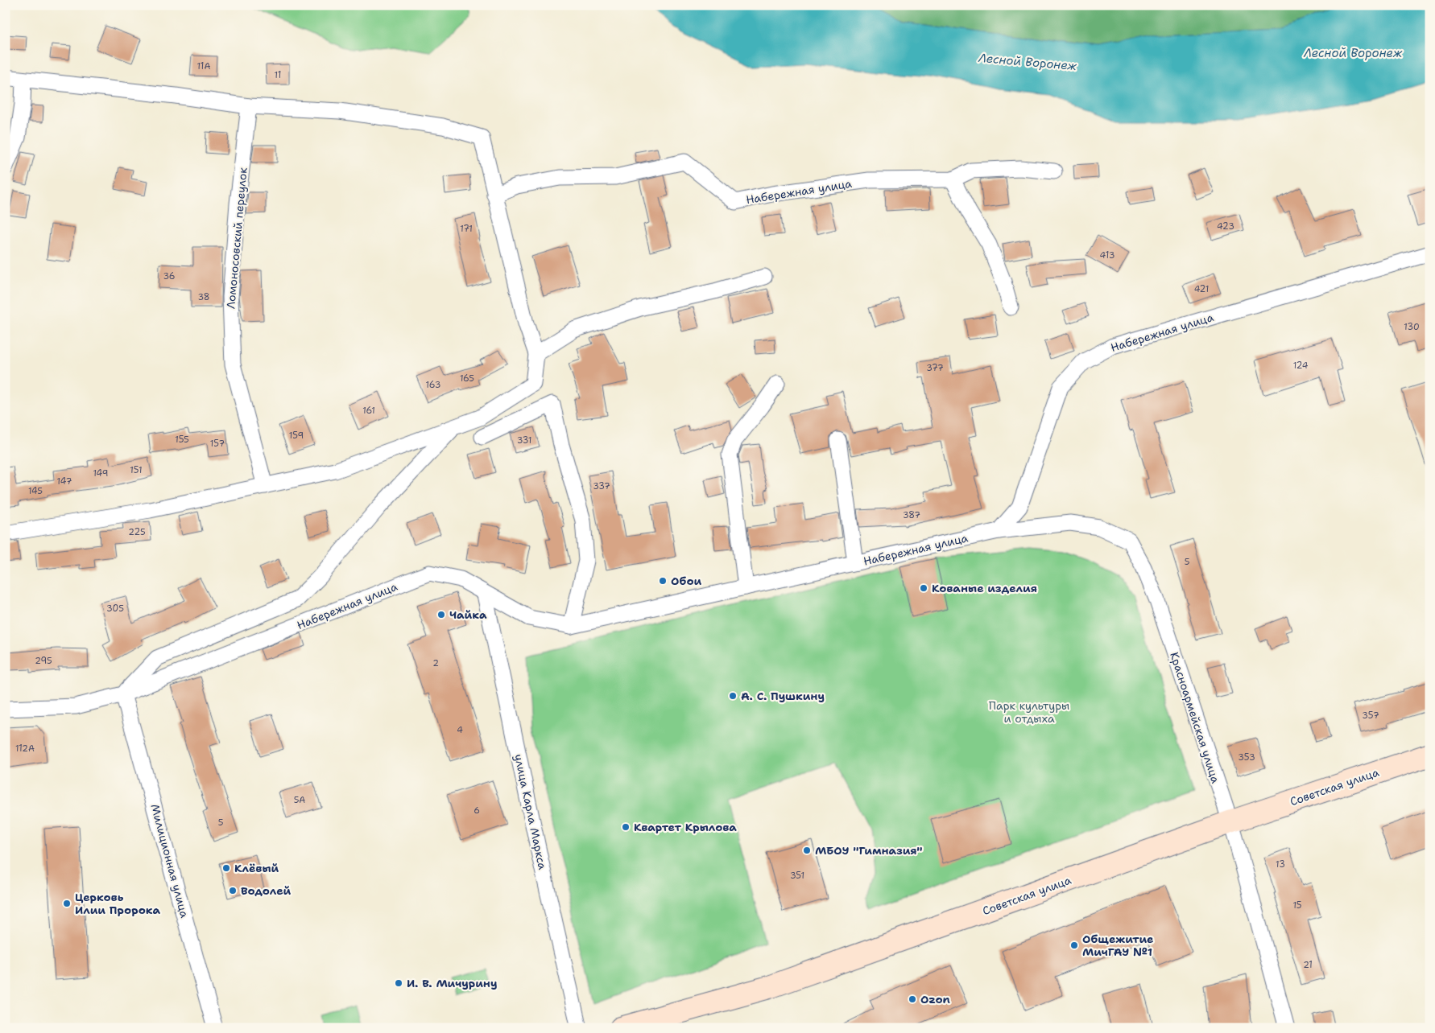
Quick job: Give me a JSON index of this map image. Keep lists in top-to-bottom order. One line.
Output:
{"streets":{"main road":["Советская улица"],"street":["Набережная улица","Ломоносовский переулок","Красноармейская улица","улица Карла Маркса","Милиционная улица"]},"crossings":[["Набережная улица","Красноармейская улица"],["Набережная улица","улица Карла Маркса"],["Набережная улица","Милиционная улица"],["Красноармейская улица","Советская улица"]],"water":["Лесной Воронеж"],"parks":["Парк культуры и отдыха"],"places":["Обои","Кованые изделия","Чайка","А. С. Пушкину","Квартет Крылова","МБОУ \"Гимназия\"","Клёвый","Водолей","Церковь Илии Пророка","Общежитие МичГАУ №1","И. В. Мичурину","Ozon"],"house_numbers":["11А","11","423","171","413","36","421","38","130","124","377","165","163","161","159","155","331","157","151","149","147","337","145","387","225","5","305","295","2","357","4","112А","353","5А","6","5","13","351","15","21"]}
